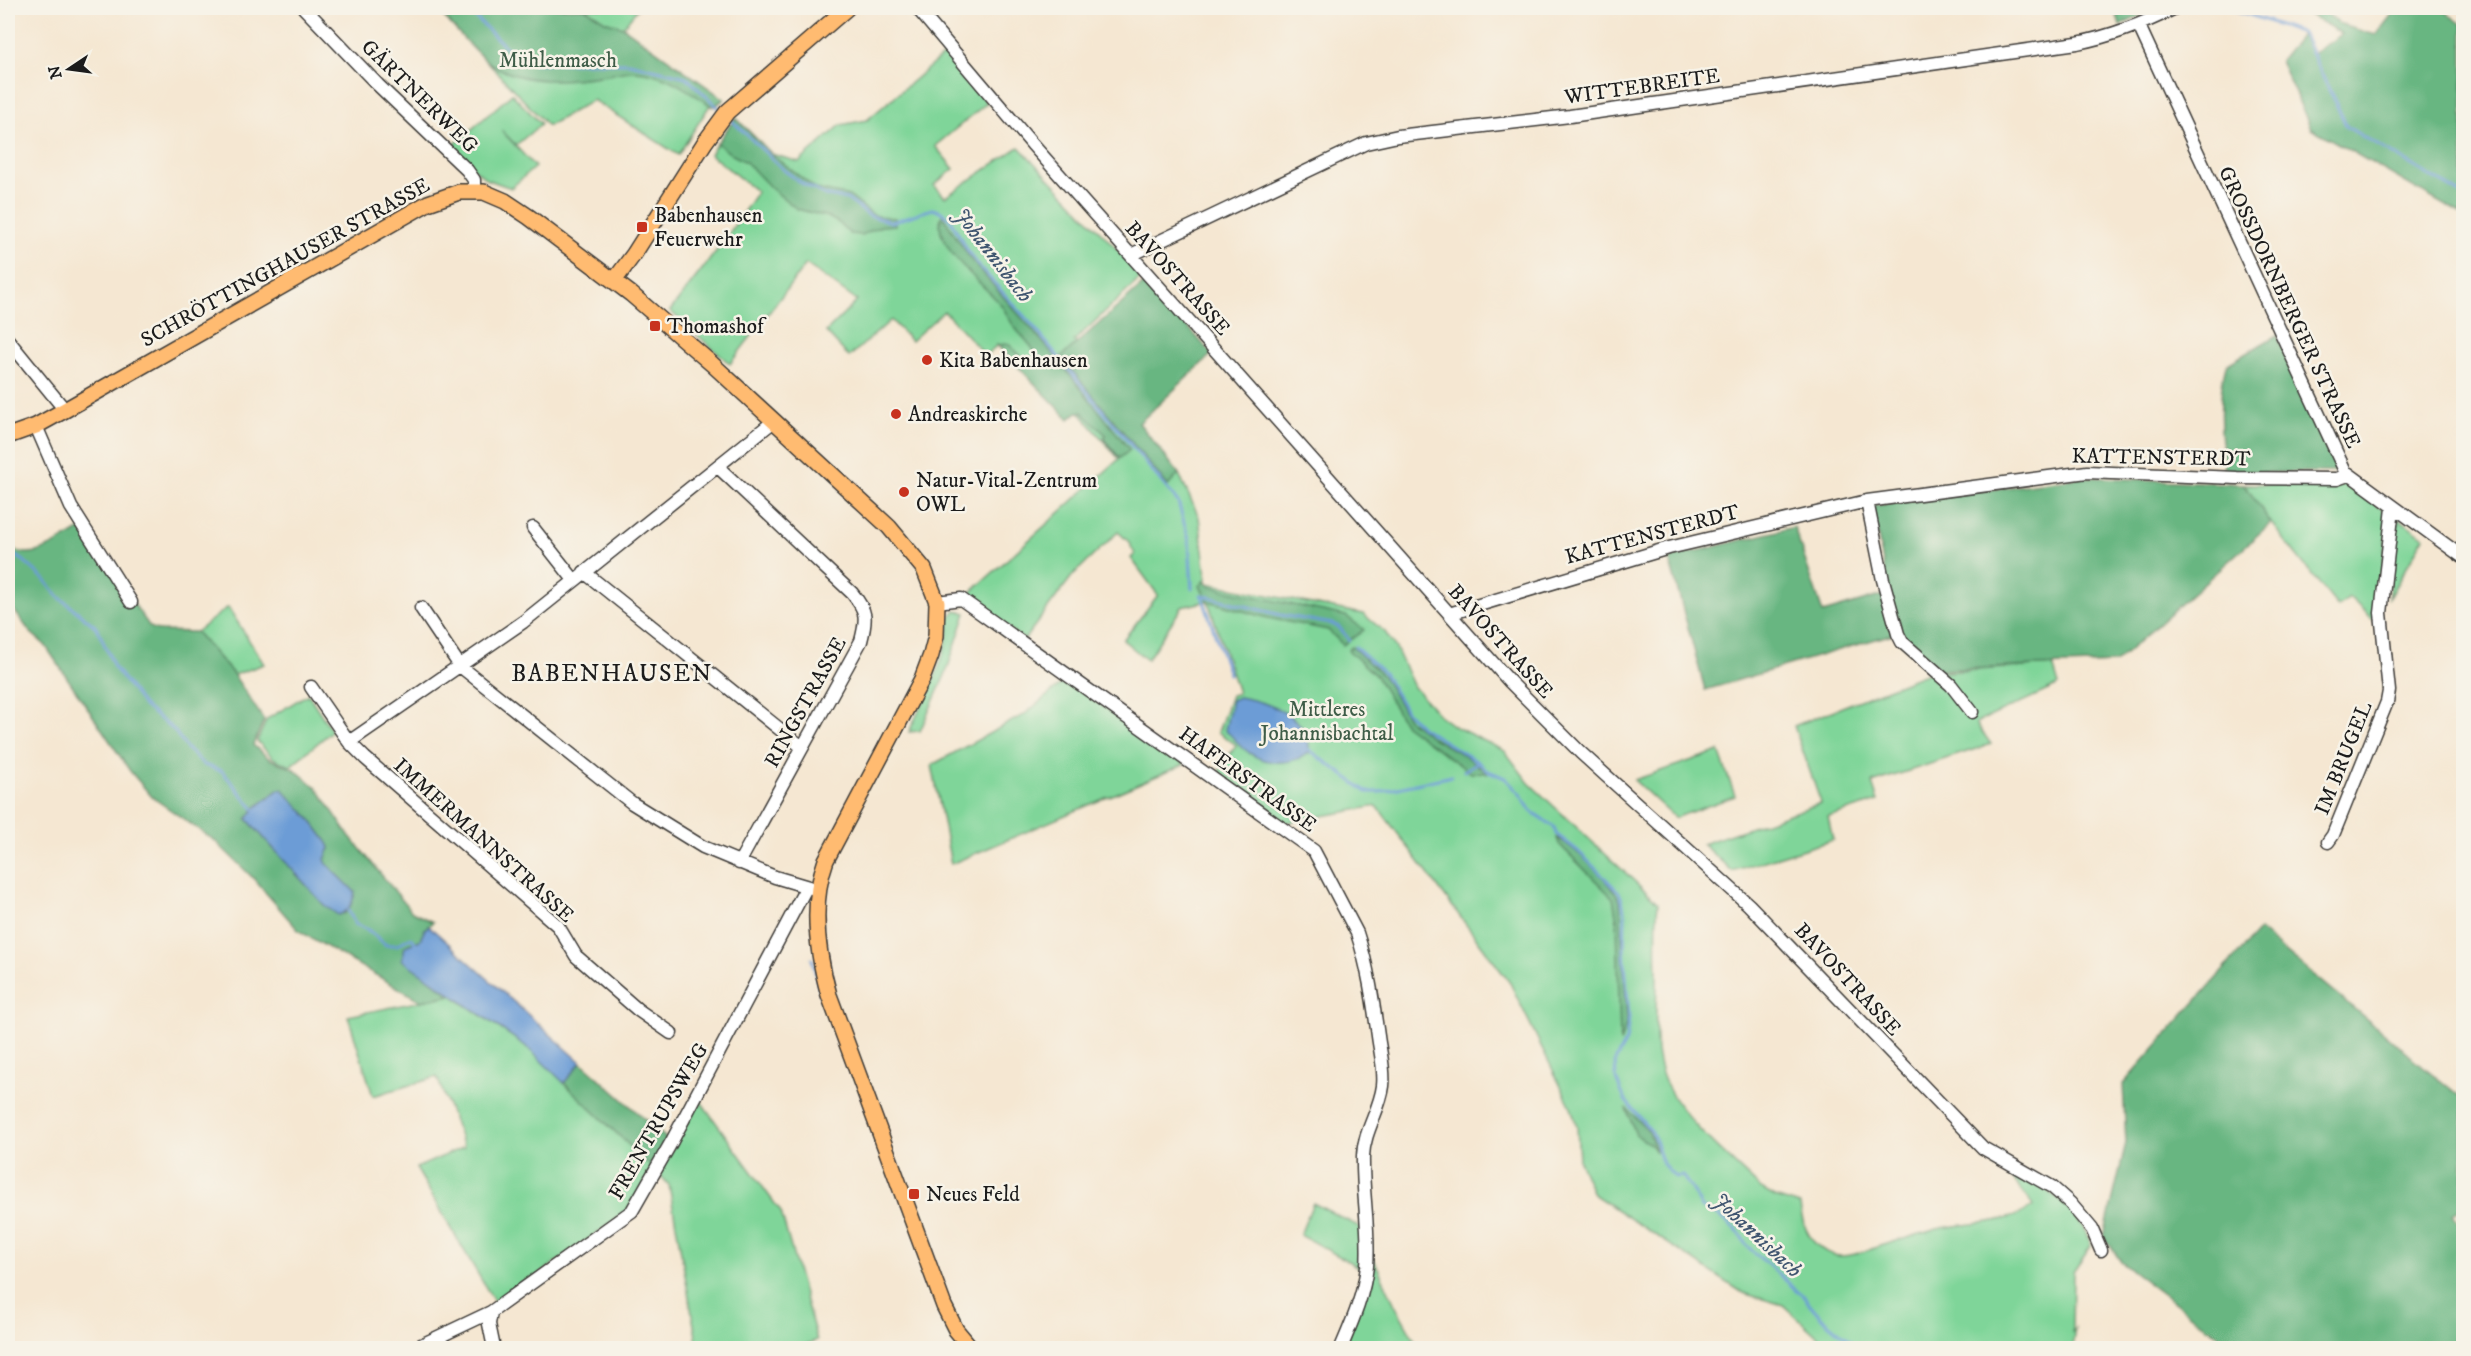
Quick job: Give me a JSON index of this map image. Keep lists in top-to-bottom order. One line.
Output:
{"streets":{"main road":["SCHRÖTTINGHAUSER STRASSE"],"street":["WITTEBREITE","GÄRTNERWEG","BAVOSTRASSE","GROSSDORNBERGER STRASSE","KATTENSTERDT","RINGSTRASSE","IM BRUGEL","HAFERSTRASSE","IMMERMANNSTRASSE","FRENTRUPSWEG"]},"crossings":[["WITTEBREITE","BAVOSTRASSE"],["WITTEBREITE","GROSSDORNBERGER STRASSE"],["GÄRTNERWEG","SCHRÖTTINGHAUSER STRASSE"],["SCHRÖTTINGHAUSER STRASSE","HAFERSTRASSE"],["BAVOSTRASSE","KATTENSTERDT"],["GROSSDORNBERGER STRASSE","KATTENSTERDT"],["GROSSDORNBERGER STRASSE","IM BRUGEL"]],"districts":["BABENHAUSEN"],"water":["Johannisbach"],"parks":["Mühlenmasch","Mittleres Johannisbachtal"],"places":{"transit":["Babenhausen Feuerwehr","Thomashof","Neues Feld"],"other":["Kita Babenhausen","Andreaskirche","Natur-Vital-Zentrum OWL"]},"north":"left"}
